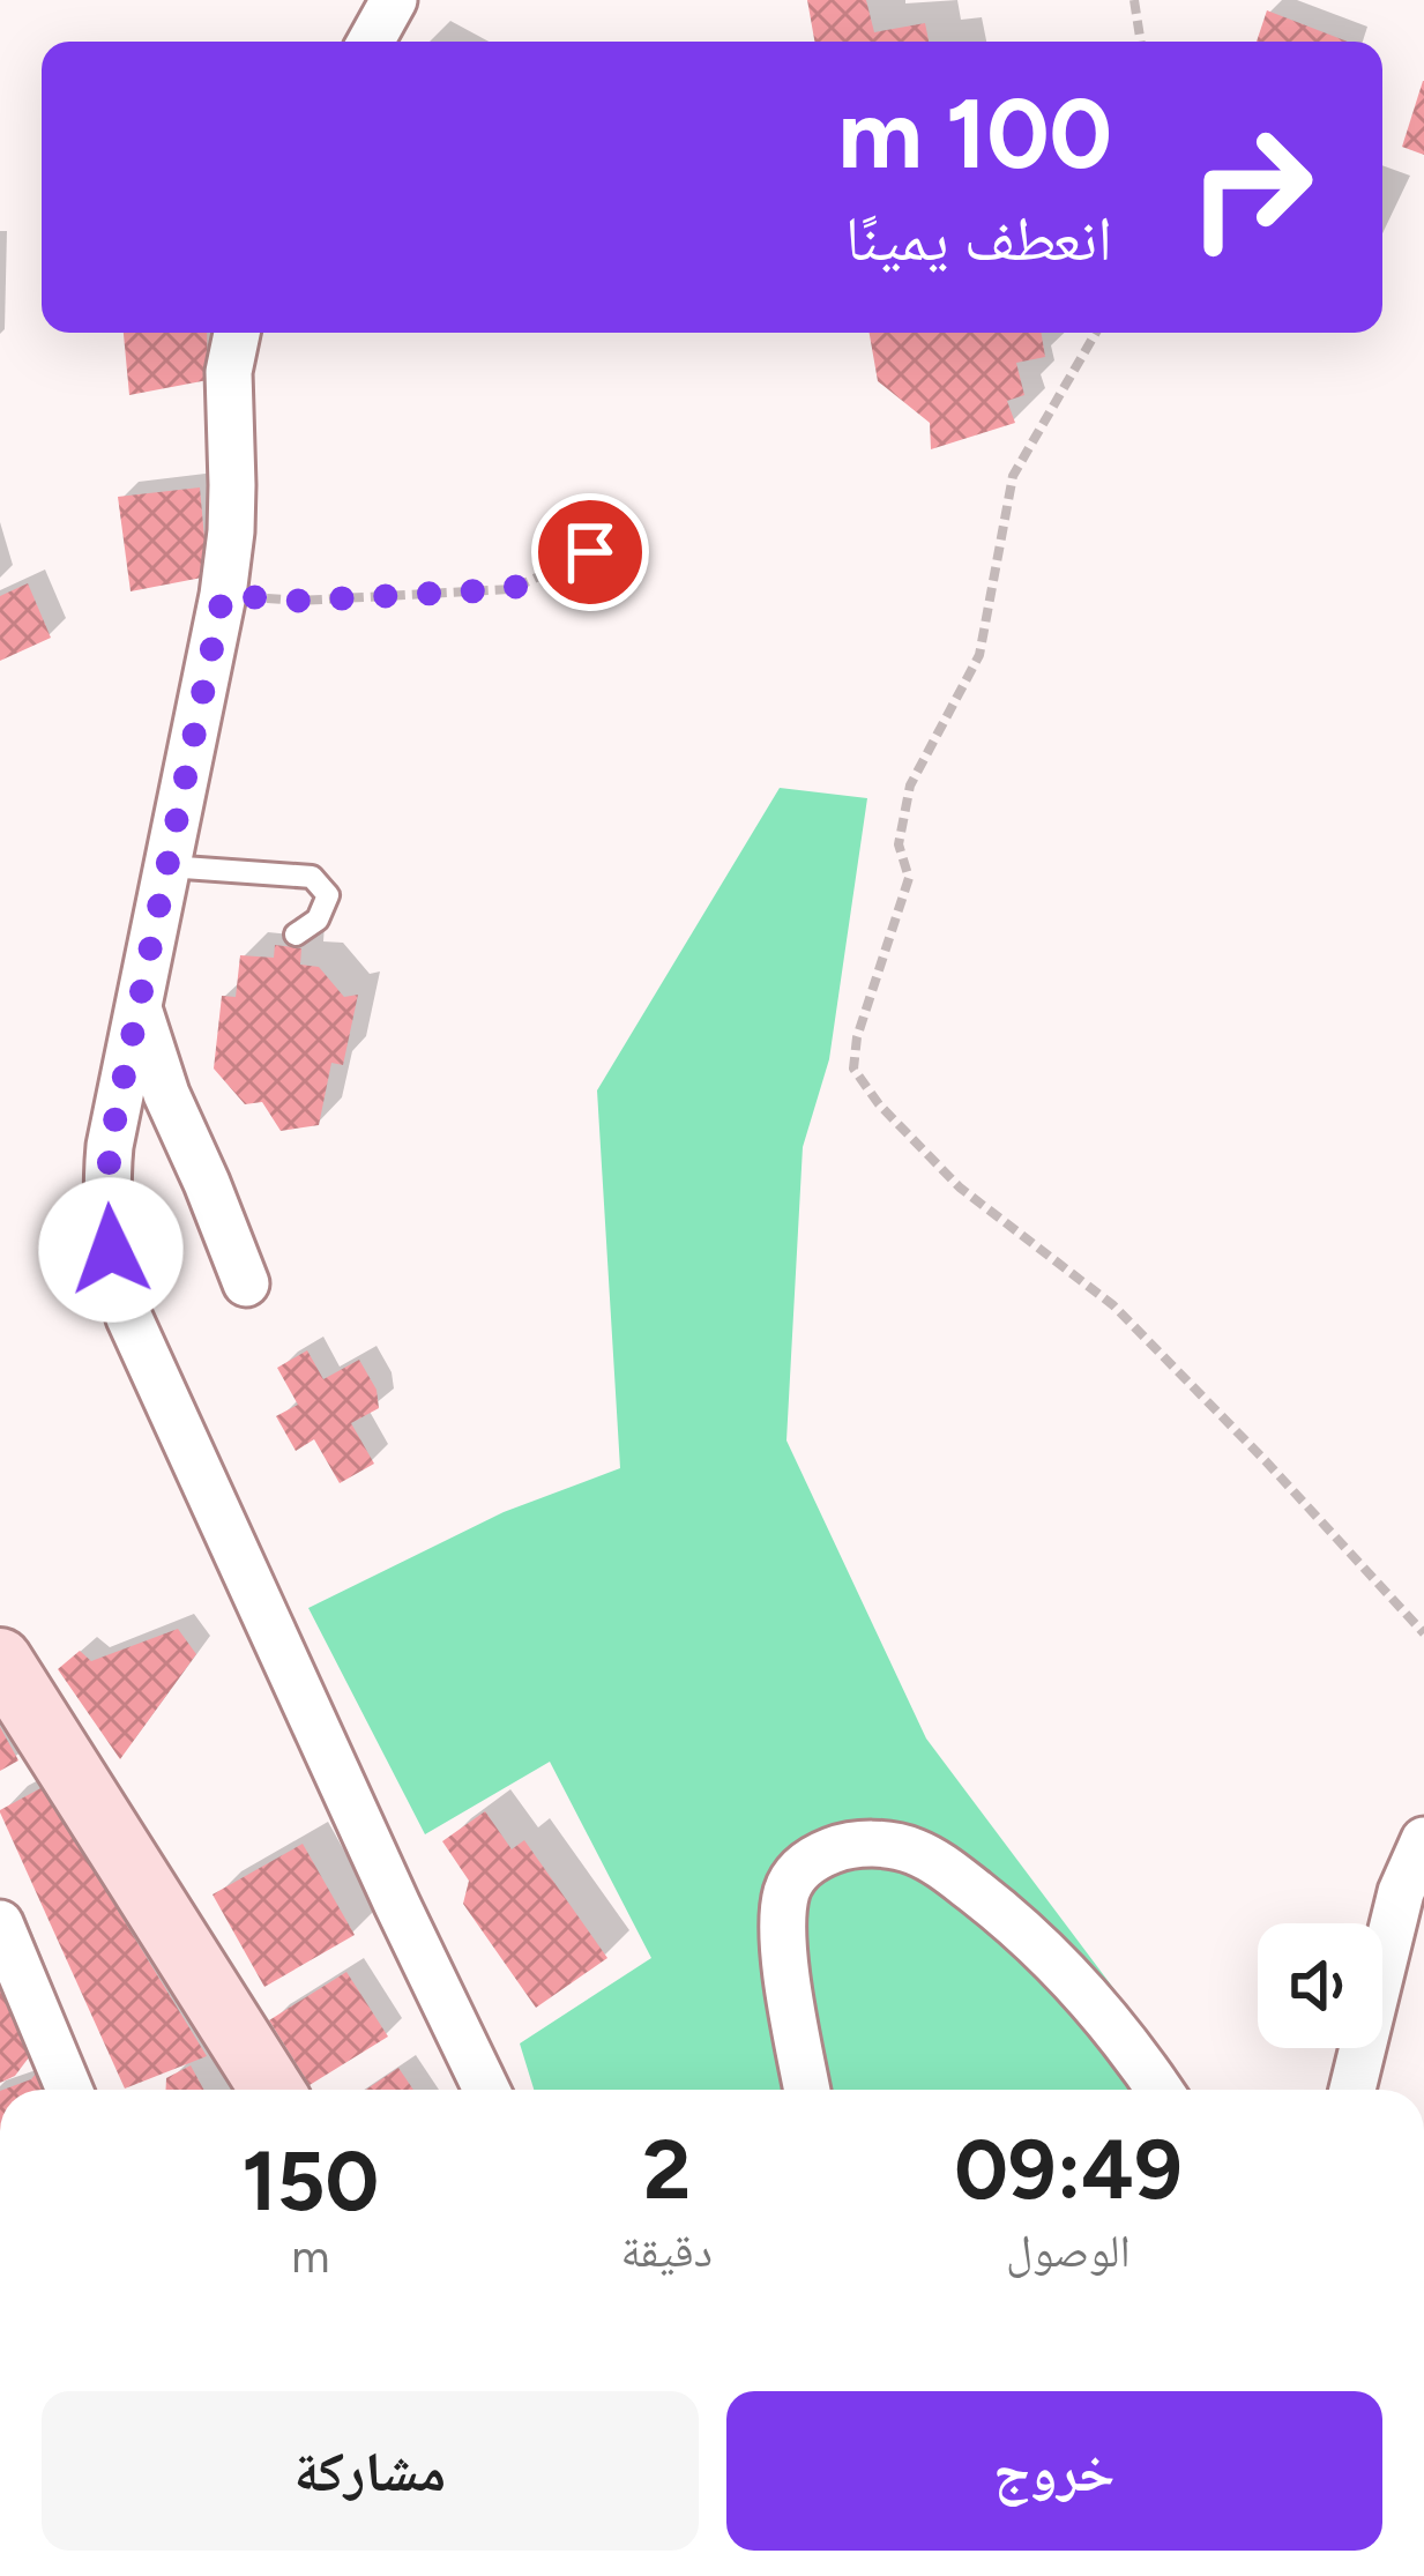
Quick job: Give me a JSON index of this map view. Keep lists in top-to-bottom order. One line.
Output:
{"page":{"turn":["100 m","انعطف يمينًا"],"eta":["09:49","الوصول","2","دقيقة","150","m"],"buttons":["خروج","مشاركة"]}}
